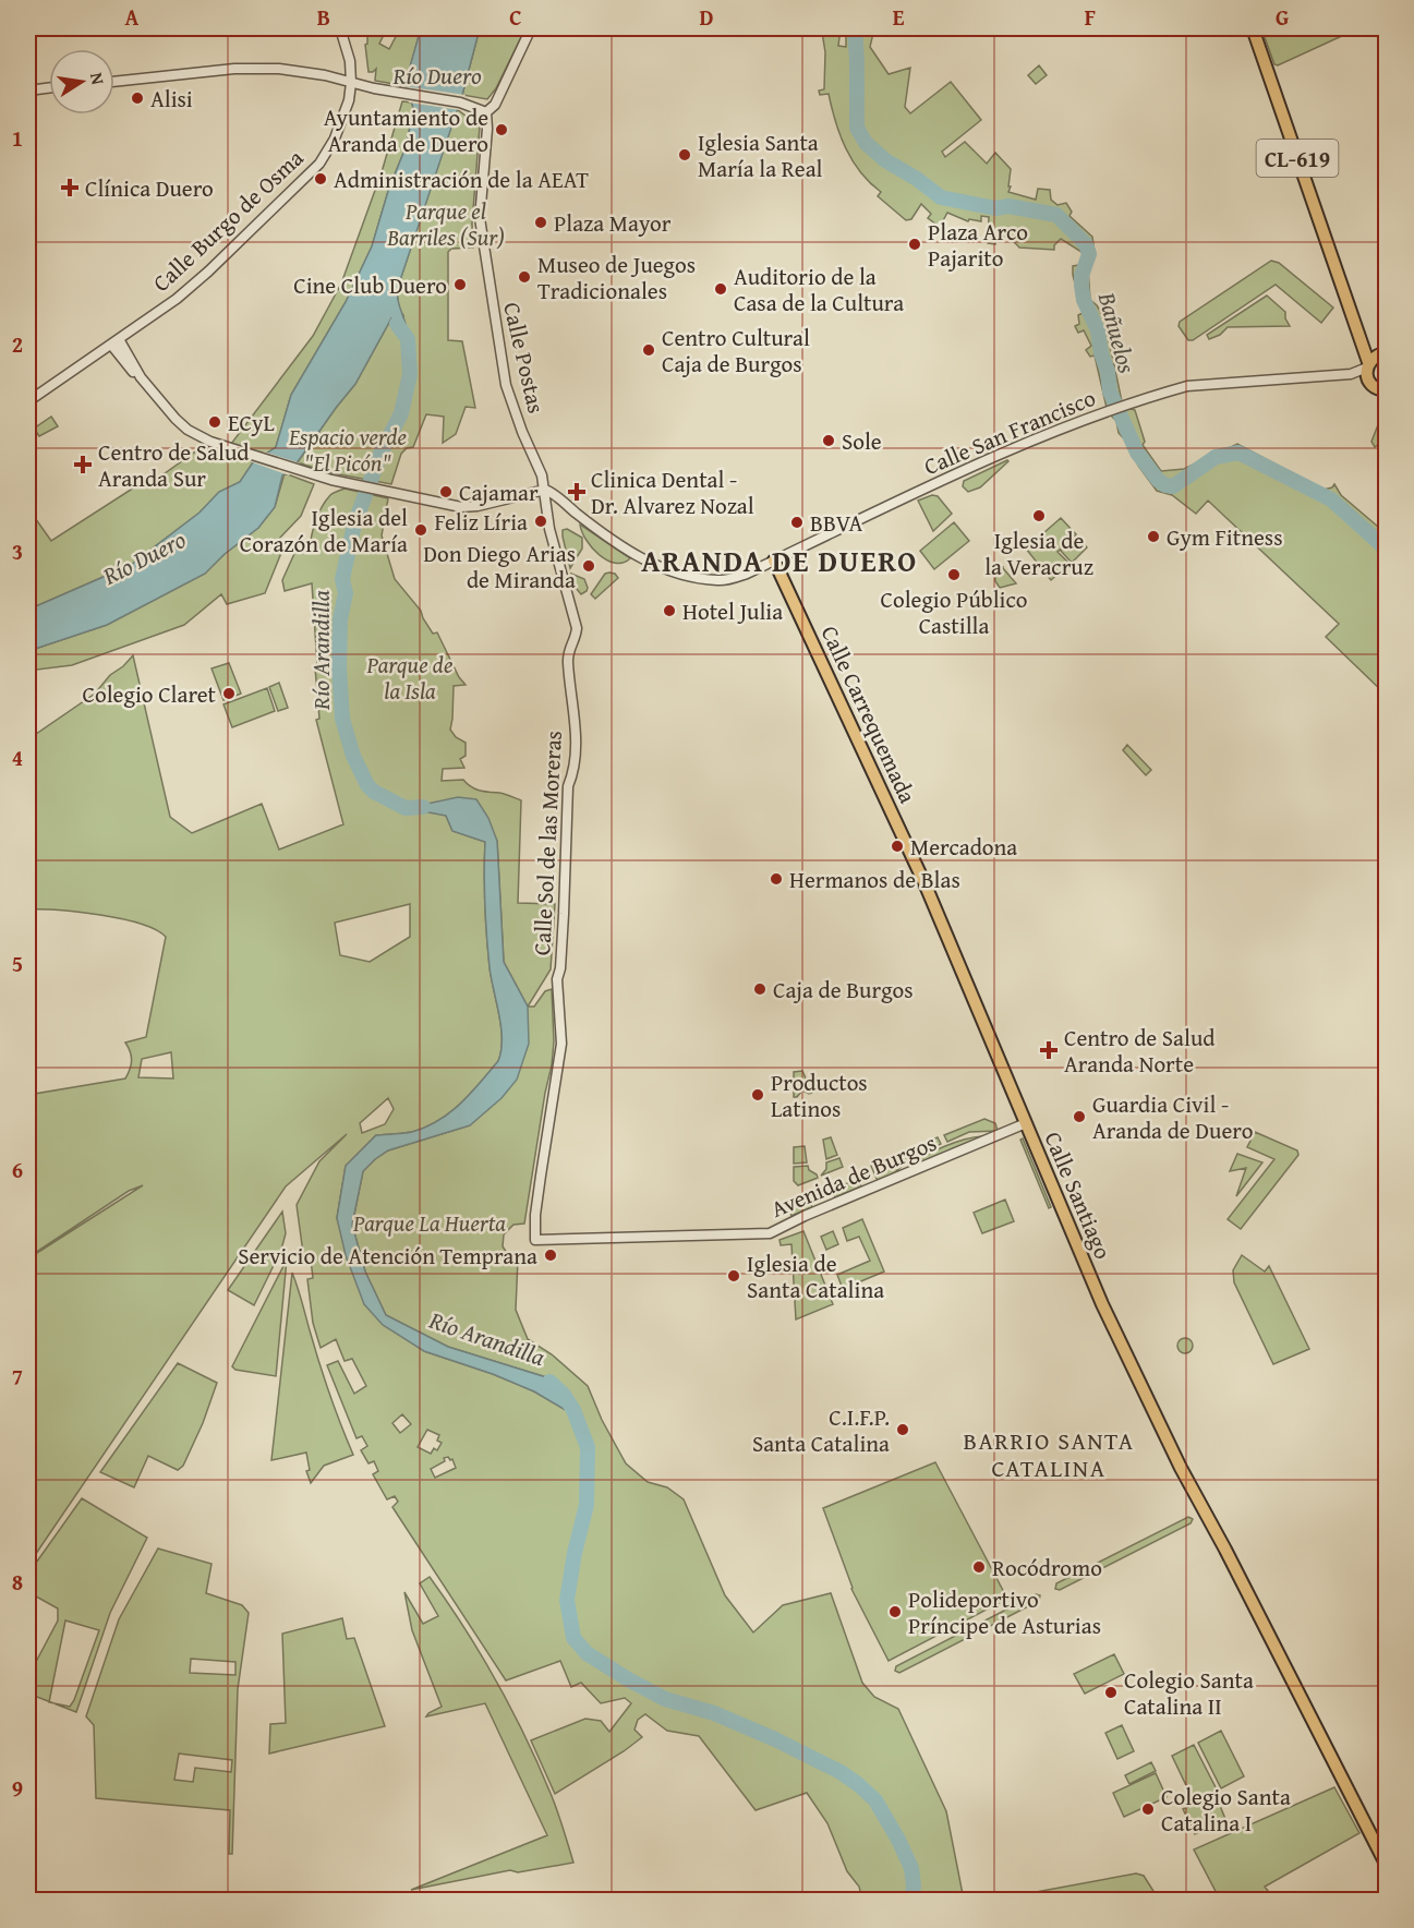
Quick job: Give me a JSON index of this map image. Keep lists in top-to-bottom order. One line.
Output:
{"streets":{"main road":["CL-619","Calle Carrequemada","Calle Santiago"],"street":["Calle Burgo de Osma","Calle Postas","Calle San Francisco","Calle Sol de las Moreras","Avenida de Burgos"]},"crossings":[["Calle Postas","Calle San Francisco"],["Calle Postas","Calle Sol de las Moreras"],["Calle San Francisco","Calle Carrequemada"],["Calle Carrequemada","Calle Santiago"],["Calle Sol de las Moreras","Avenida de Burgos"],["Avenida de Burgos","Calle Santiago"]],"districts":["ARANDA DE DUERO","BARRIO SANTA CATALINA"],"water":["Río Duero","Bañuelos","Río Arandilla"],"parks":["Parque el Barriles (Sur)","Espacio verde \"El Picón\"","Parque de la Isla","Parque La Huerta"],"places":{"other":["Alisi","Ayuntamiento de Aranda de Duero","Iglesia Santa María la Real","Administración de la AEAT","Plaza Mayor","Plaza Arco Pajarito","Museo de Juegos Tradicionales","Cine Club Duero","Auditorio de la Casa de la Cultura","Centro Cultural Caja de Burgos","ECyL","Sole","Cajamar","Iglesia de la Veracruz","Feliz Líria","BBVA","Iglesia del Corazón de María","Gym Fitness","Don Diego Arias de Miranda","Colegio Público Castilla","Hotel Julia","Colegio Claret","Mercadona","Hermanos de Blas","Caja de Burgos","Productos Latinos","Guardia Civil - Aranda de Duero","Servicio de Atención Temprana","Iglesia de Santa Catalina","C.I.F.P. Santa Catalina","Rocódromo","Polideportivo Príncipe de Asturias","Colegio Santa Catalina II","Colegio Santa Catalina I"],"health":["Clínica Duero","Centro de Salud Aranda Sur","Clinica Dental - Dr. Alvarez Nozal","Centro de Salud Aranda Norte"]},"north":"right","grid":{"columns":["A","B","C","D","E","F","G"],"rows":["1","2","3","4","5","6","7","8","9"]}}
